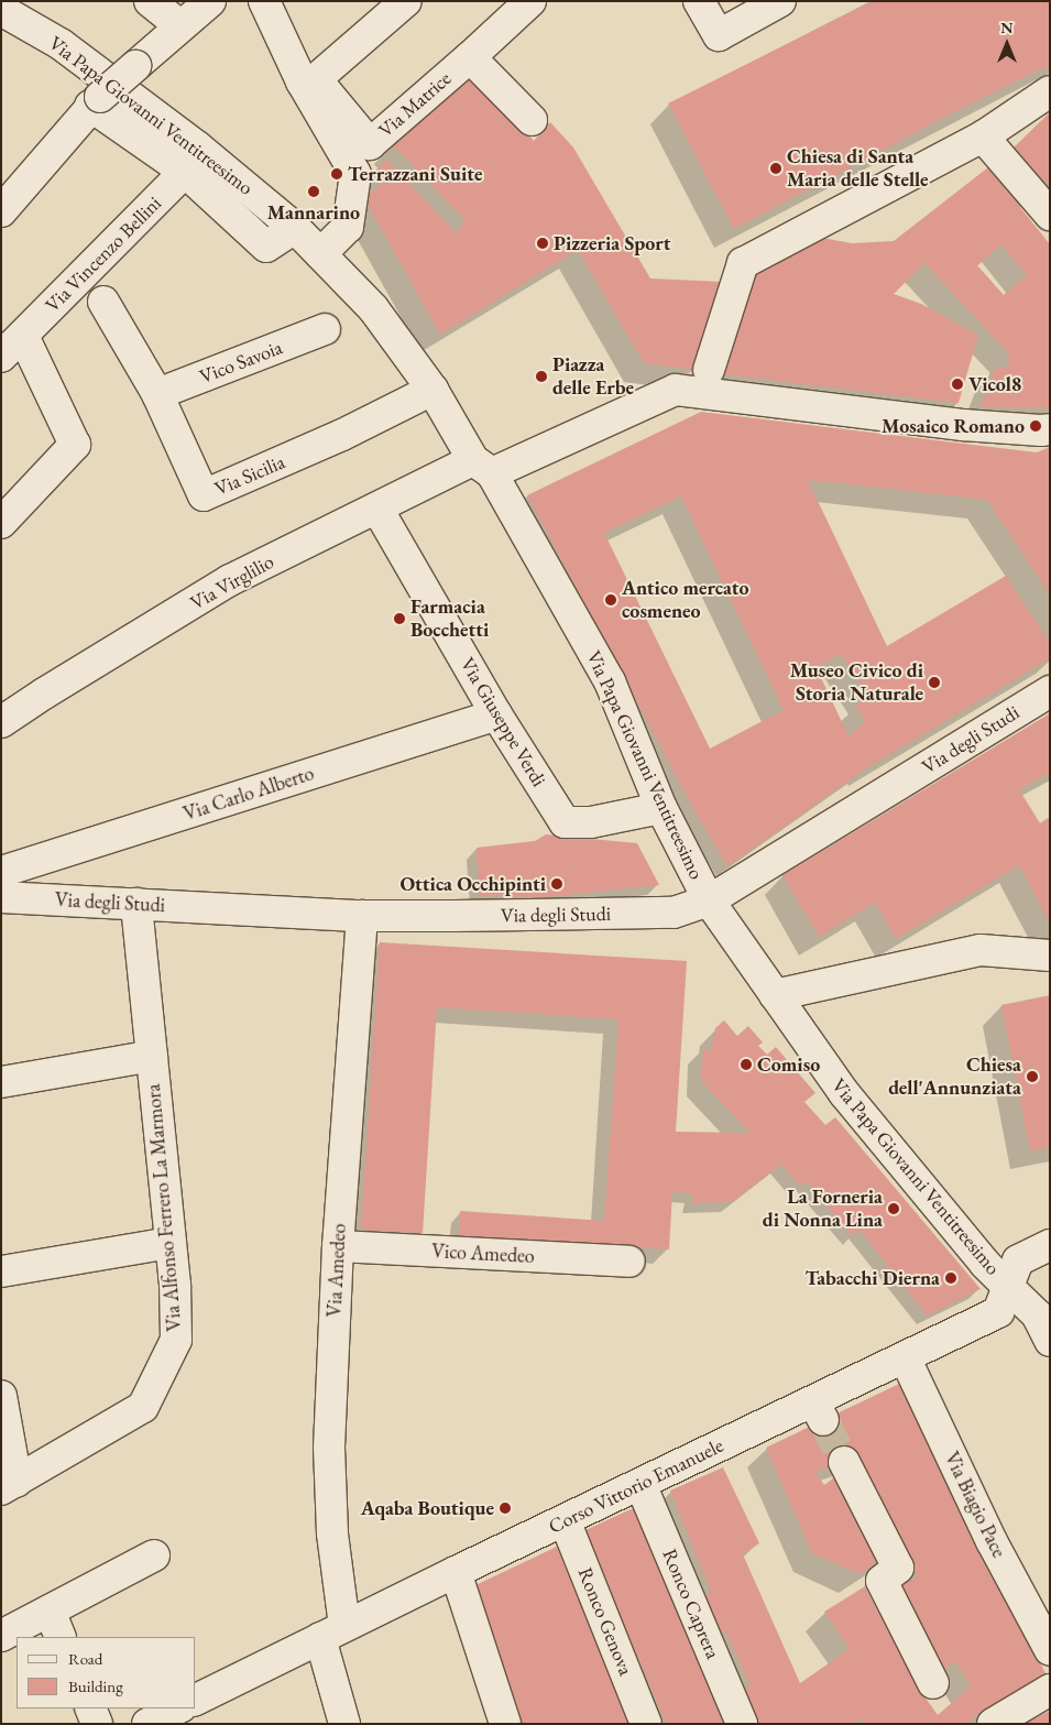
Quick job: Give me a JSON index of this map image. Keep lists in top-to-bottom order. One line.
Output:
{"streets":{"street":["Via Matrice","Via Papa Giovanni Ventitreesimo","Via Vincenzo Bellini","Vico Savoia","Via Sicilia","Via Virglilio","Via Giuseppe Verdi","Via degli Studi","Via Carlo Alberto","Via Alfonso Ferrero La Marmora","Vico Amedeo","Via Amedeo","Corso Vittorio Emanuele","Via Biagio Pace","Ronco Caprera","Ronco Genova"]},"crossings":[["Via Matrice","Via Papa Giovanni Ventitreesimo"],["Via Papa Giovanni Ventitreesimo","Via Vincenzo Bellini"],["Via Papa Giovanni Ventitreesimo","Via Sicilia"],["Via Papa Giovanni Ventitreesimo","Via Virglilio"],["Via Papa Giovanni Ventitreesimo","Via Giuseppe Verdi"],["Via Papa Giovanni Ventitreesimo","Via degli Studi"],["Via Papa Giovanni Ventitreesimo","Corso Vittorio Emanuele"],["Vico Savoia","Via Sicilia"],["Via Virglilio","Via Giuseppe Verdi"],["Via Giuseppe Verdi","Via Carlo Alberto"],["Via degli Studi","Via Alfonso Ferrero La Marmora"],["Via degli Studi","Via Amedeo"],["Vico Amedeo","Via Amedeo"],["Via Amedeo","Corso Vittorio Emanuele"],["Corso Vittorio Emanuele","Via Biagio Pace"],["Corso Vittorio Emanuele","Ronco Caprera"],["Corso Vittorio Emanuele","Ronco Genova"]],"places":["Chiesa di Santa Maria delle Stelle","Terrazzani Suite","Mannarino","Pizzeria Sport","Piazza delle Erbe","Vicol8","Mosaico Romano","Antico mercato cosmeneo","Farmacia Bocchetti","Museo Civico di Storia Naturale","Ottica Occhipinti","Comiso","Chiesa dell'Annunziata","La Forneria di Nonna Lina","Tabacchi Dierna","Aqaba Boutique"],"legend":["Road","Building"],"north":"top"}
